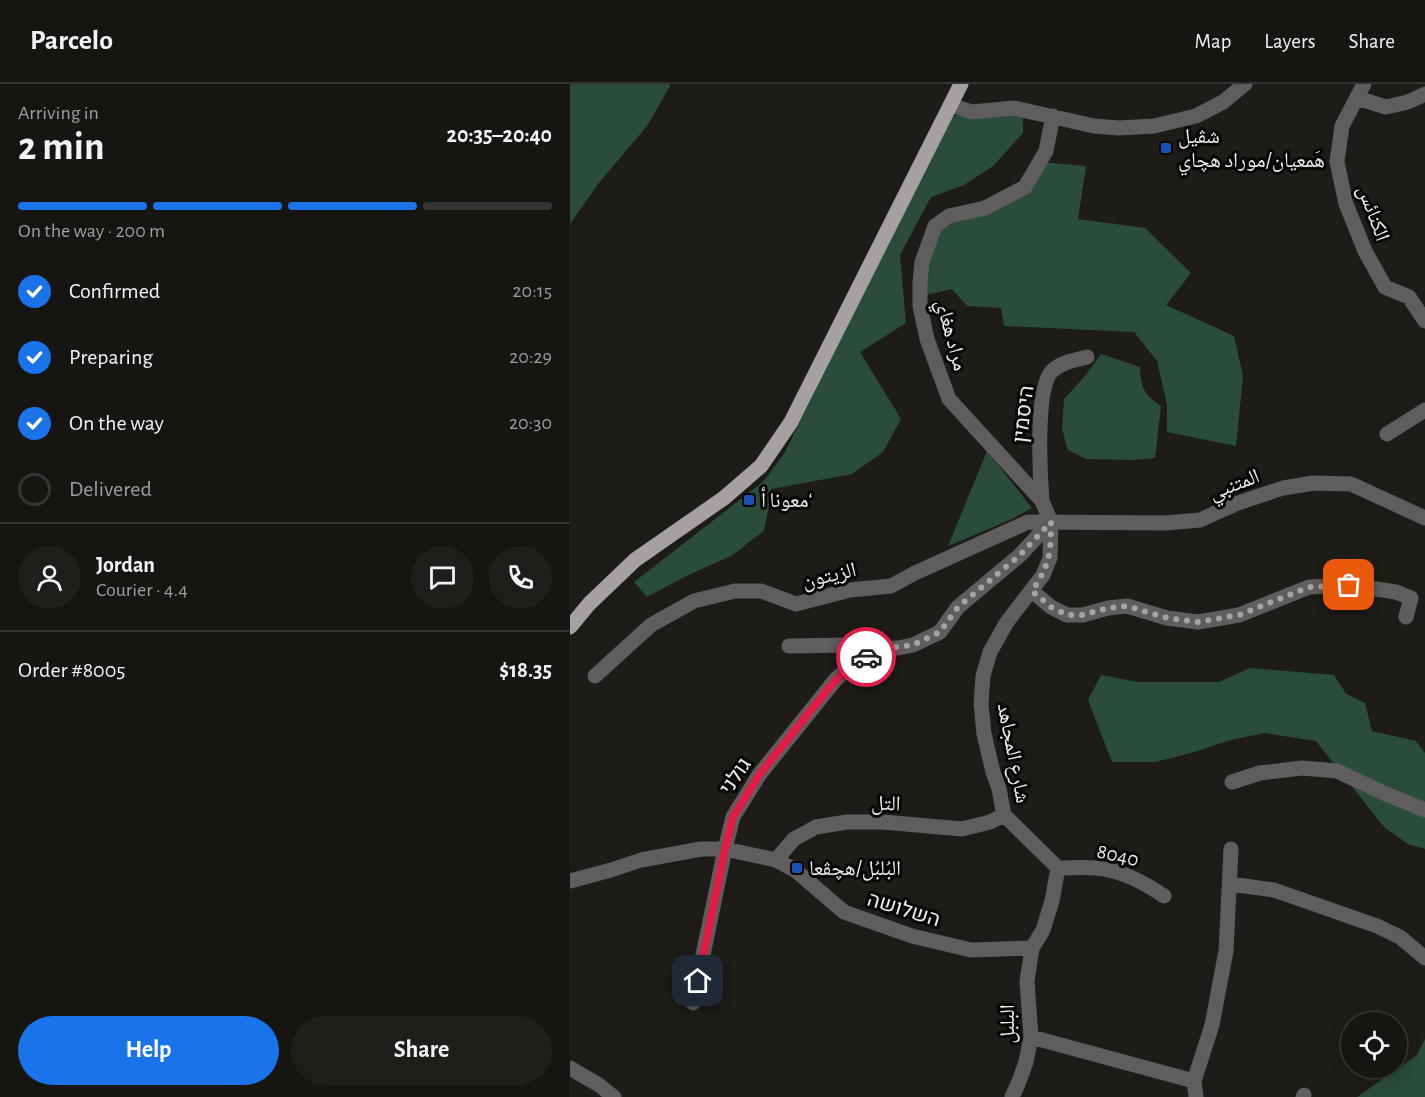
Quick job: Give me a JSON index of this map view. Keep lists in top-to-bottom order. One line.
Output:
{"streets":{"street":["الكنائس","مراد هغاي","היסמין","المتنبي","الزيتون","شارع المجاهد","גולני","التل","8040","השלושה","البلبل"]},"crossings":[["مراد هغاي","היסמין"],["مراد هغاي","المتنبي"],["مراد هغاي","الزيتون"],["مراد هغاي","شارع المجاهد"],["المتنبي","الزيتون"],["المتنبي","شارع المجاهد"],["الزيتون","شارع المجاهد"],["شارع المجاهد","التل"],["شارع المجاهد","8040"],["גולני","השלושה"],["التل","השלושה"],["השלושה","البلبل"]],"places":{"transit":["شڤيل هَمعيان/موراد هچاي","معونا أ‘","البُلبُل/هچڤعا"]},"page":{"header":"Parcelo","nav":["Map","Layers","Share"],"heading":["2 min","Arriving in","20:35–20:40"],"panel":["Jordan","Courier · 4.4","Order #8005","$18.35"],"bar":"On the way · 200 m","list":[["Confirmed","20:15"],["Preparing","20:29"],["On the way","20:30"],"Delivered"],"buttons":["Help","Share"]}}
